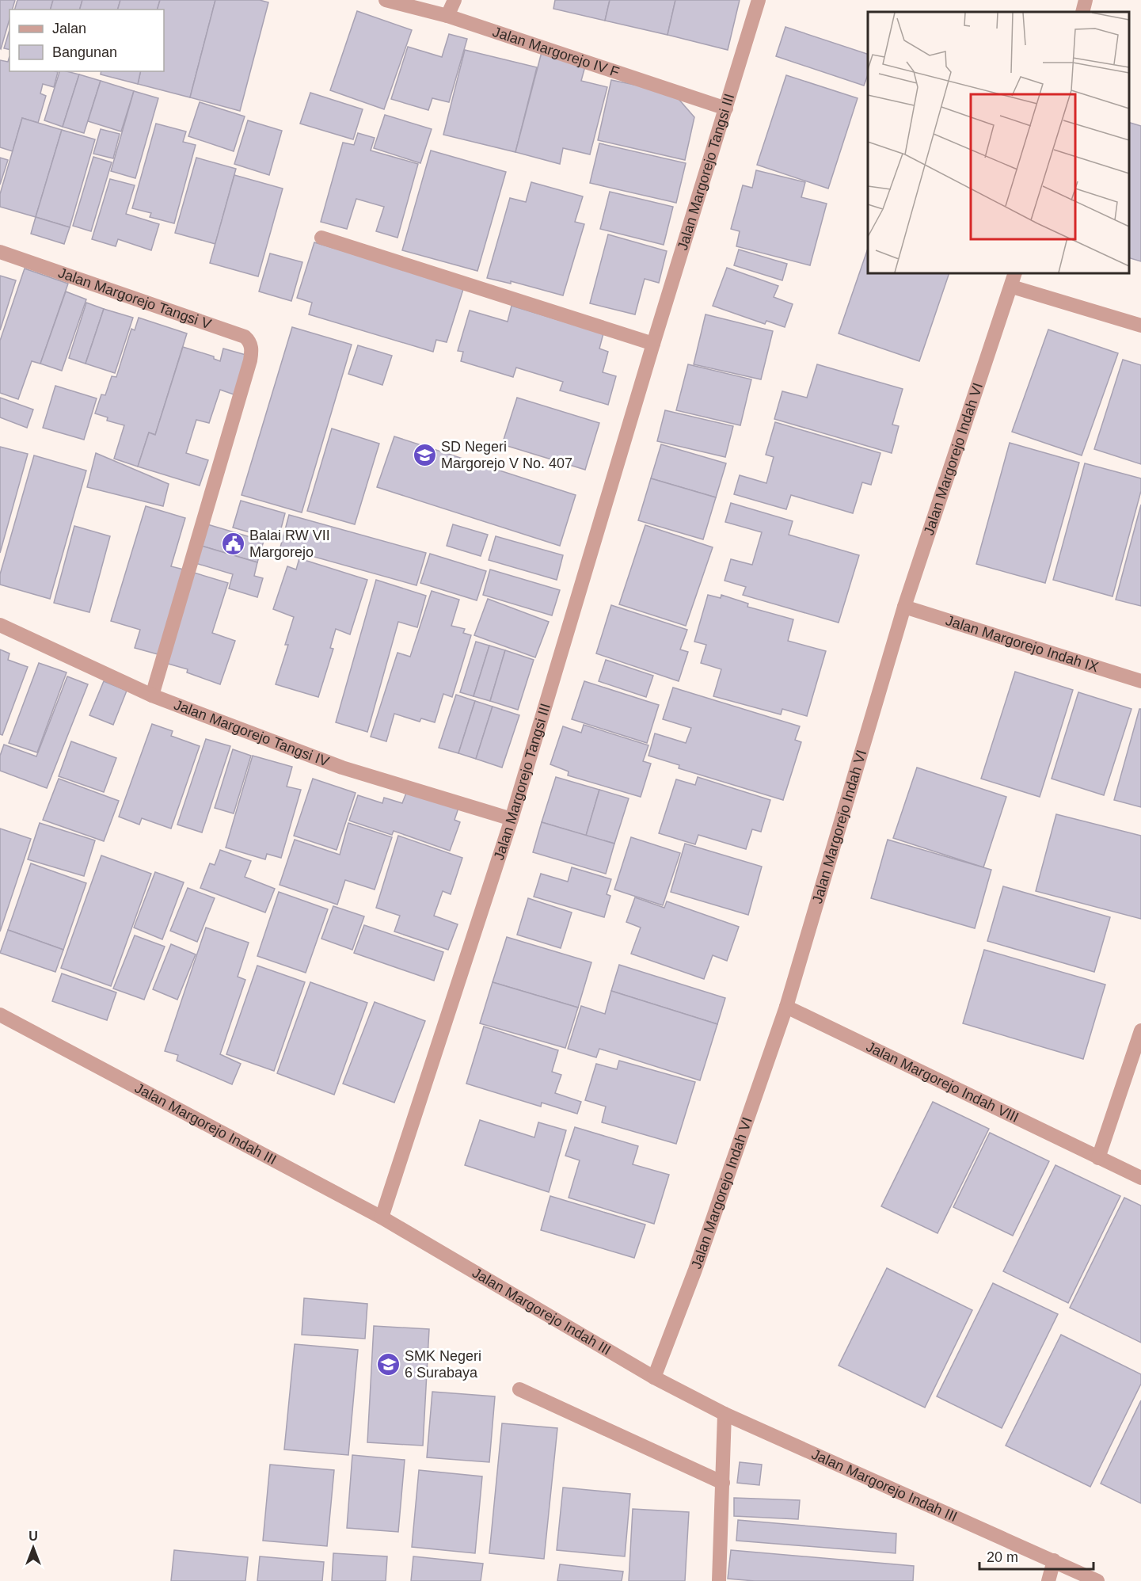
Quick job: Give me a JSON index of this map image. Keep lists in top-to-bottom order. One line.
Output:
{"streets":{"street":["Jalan Margorejo IV F","Jalan Margorejo Tangsi III","Jalan Margorejo Tangsi V","Jalan Margorejo Indah VI","Jalan Margorejo Indah IX","Jalan Margorejo Tangsi IV","Jalan Margorejo Indah VIII","Jalan Margorejo Indah III"]},"crossings":[["Jalan Margorejo IV F","Jalan Margorejo Tangsi III"],["Jalan Margorejo Tangsi III","Jalan Margorejo Tangsi IV"],["Jalan Margorejo Tangsi III","Jalan Margorejo Indah III"],["Jalan Margorejo Tangsi V","Jalan Margorejo Tangsi IV"],["Jalan Margorejo Indah VI","Jalan Margorejo Indah IX"],["Jalan Margorejo Indah VI","Jalan Margorejo Indah VIII"],["Jalan Margorejo Indah VI","Jalan Margorejo Indah III"]],"places":{"school or university":["SD Negeri Margorejo V No. 407","SMK Negeri 6 Surabaya"],"public building":["Balai RW VII Margorejo"]},"legend":["Jalan","Bangunan"],"scale_bar":"20 m","north":"top"}
